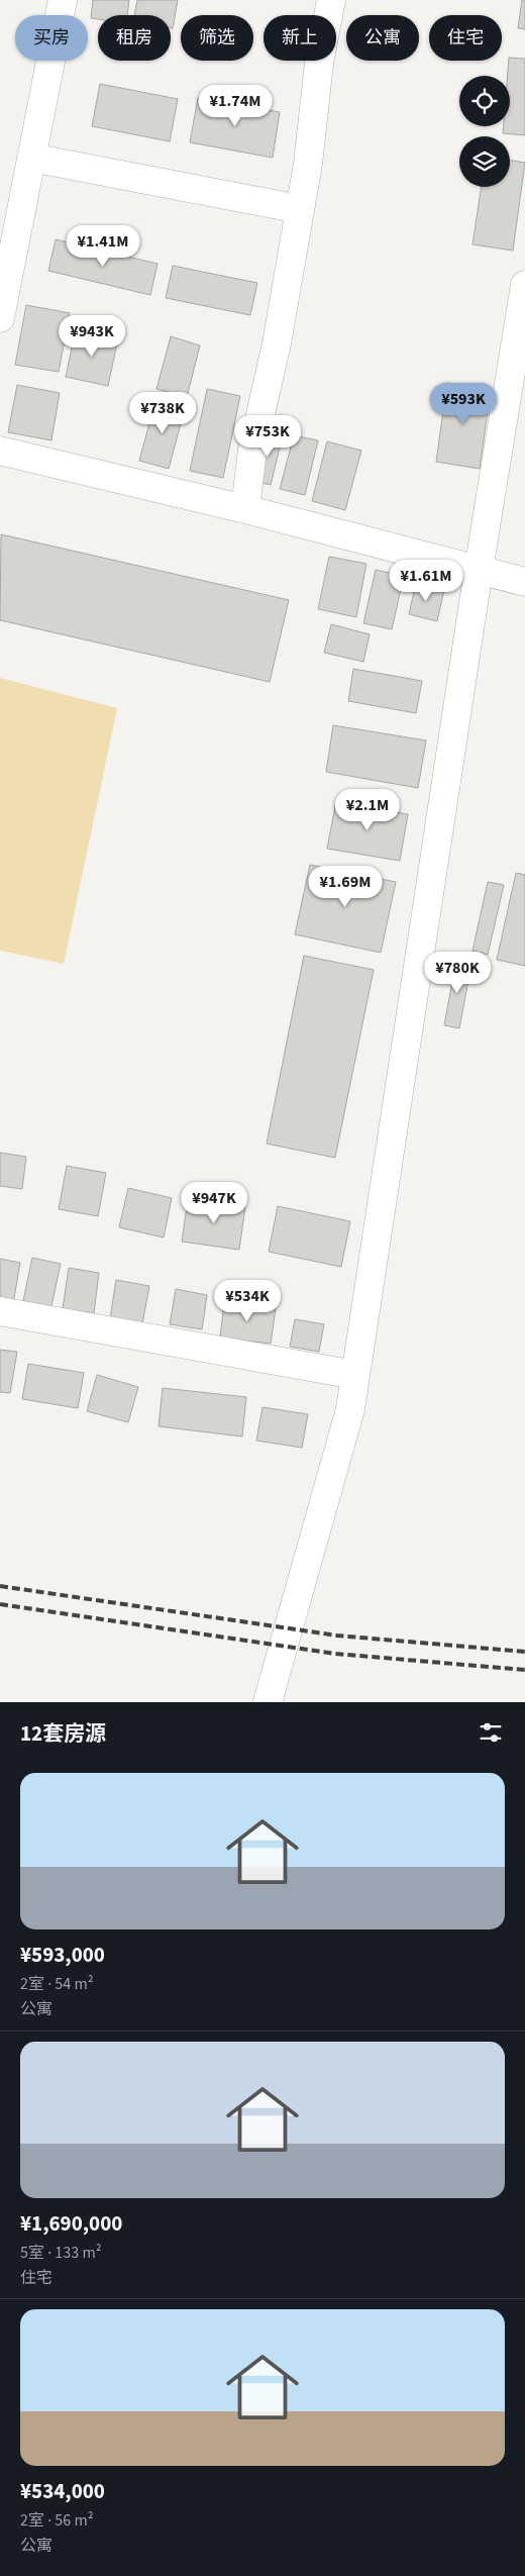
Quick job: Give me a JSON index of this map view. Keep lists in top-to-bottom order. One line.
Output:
{"page":{"chip":["买房","租房","筛选","新上","公寓","住宅"],"price":["¥1.74M","¥1.41M","¥943K","¥593K","¥738K","¥753K","¥1.61M","¥2.1M","¥1.69M","¥780K","¥947K","¥534K"],"heading":"12套房源","list":[{"name":"¥593,000","note":"2室 · 54 m² · 公寓"},{"name":"¥1,690,000","note":"5室 · 133 m² · 住宅"},{"name":"¥534,000","note":"2室 · 56 m² · 公寓"}]}}
